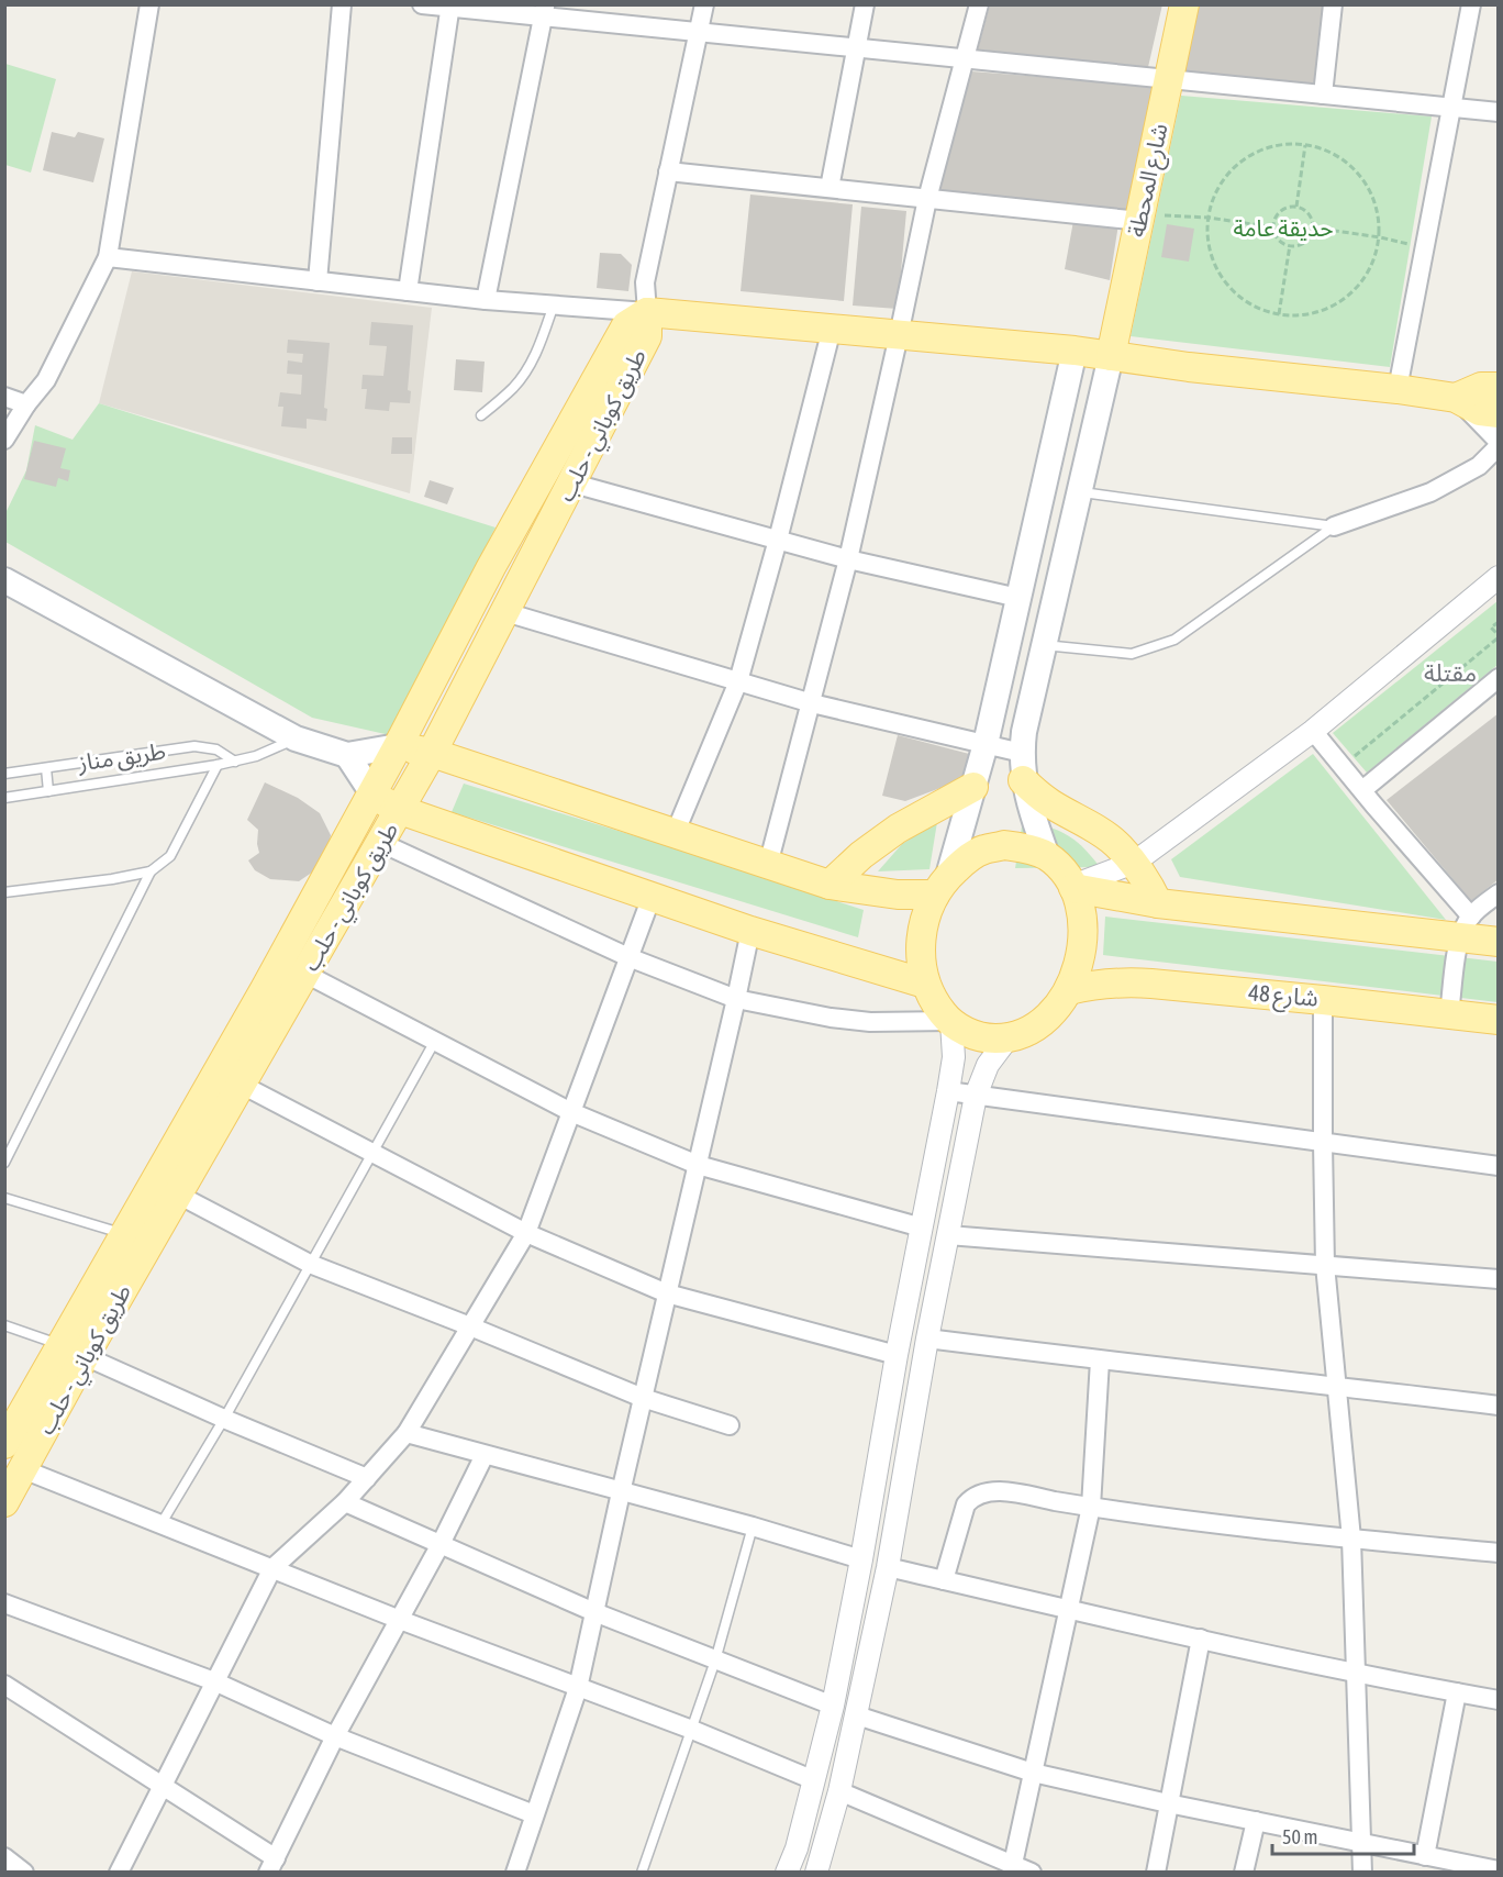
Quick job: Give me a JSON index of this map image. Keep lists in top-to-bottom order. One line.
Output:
{"streets":{"main road":["شارع المحطة","طريق كوباني - حلب","48 شارع"],"lane":["طريق مناز"]},"districts":["مقتلة"],"parks":["حديقة عامة"],"scale_bar":"50 m"}
